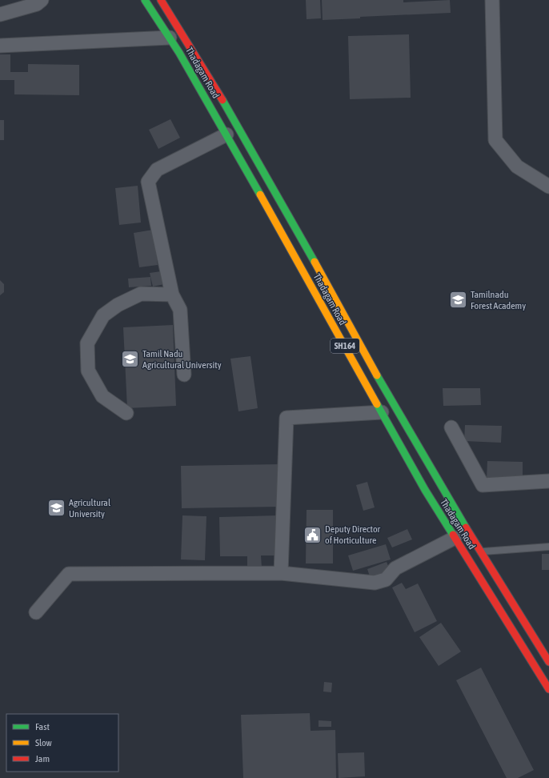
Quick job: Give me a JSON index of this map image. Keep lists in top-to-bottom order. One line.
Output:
{"streets":{"main road":["Thadagam Road","SH164"]},"places":{"school or university":["Tamilnadu Forest Academy","Tamil Nadu Agricultural University","Agricultural University"],"public building":["Deputy Director of Horticulture"]},"legend":["Fast","Slow","Jam"]}
